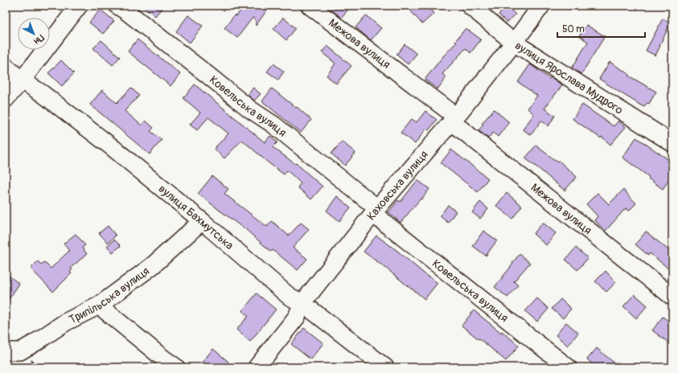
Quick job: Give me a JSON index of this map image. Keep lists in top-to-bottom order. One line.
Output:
{"streets":{"street":["Межова вулиця","вулиця Ярослава Мудрого","Ковельська вулиця","Каховська вулиця","вулиця Бахмутська","Трипільська вулиця"]},"crossings":[["Межова вулиця","Каховська вулиця"],["вулиця Ярослава Мудрого","Каховська вулиця"],["Ковельська вулиця","Каховська вулиця"],["Каховська вулиця","вулиця Бахмутська"],["вулиця Бахмутська","Трипільська вулиця"]],"scale_bar":"50 m","north":"bottom right"}
